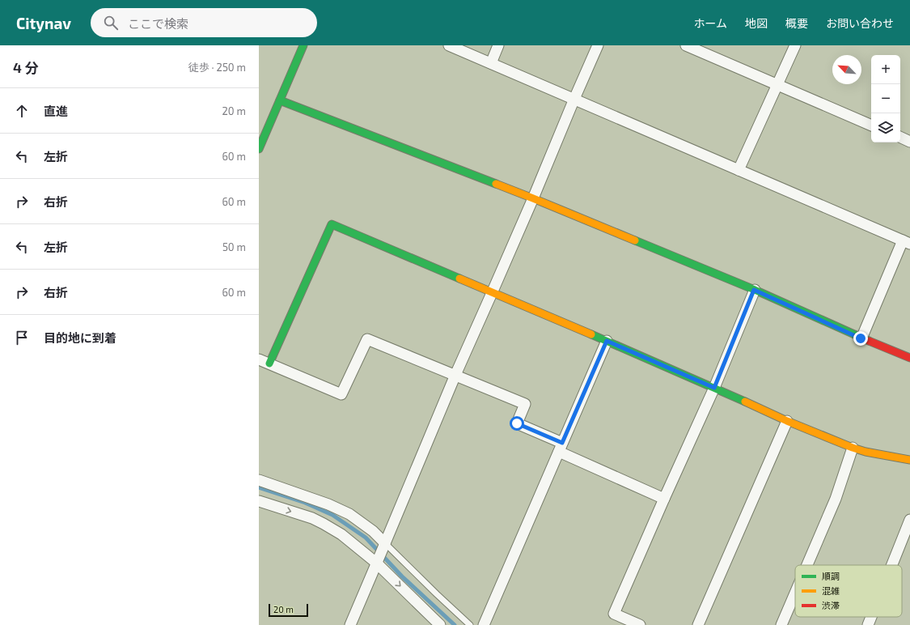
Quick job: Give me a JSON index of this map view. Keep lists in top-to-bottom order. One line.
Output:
{"legend":["順調","混雑","渋滞"],"scale_bar":"20 m","north":"top left","page":{"header":"Citynav","search":"ここで検索","nav":["ホーム","地図","概要","お問い合わせ"],"heading":["4 分","徒歩 · 250 m"],"map_buttons":["+","−"],"list":[["直進","20 m"],["左折","60 m"],["右折","60 m"],["左折","50 m"],["右折","60 m"],"目的地に到着"],"scale":"20 m"}}
